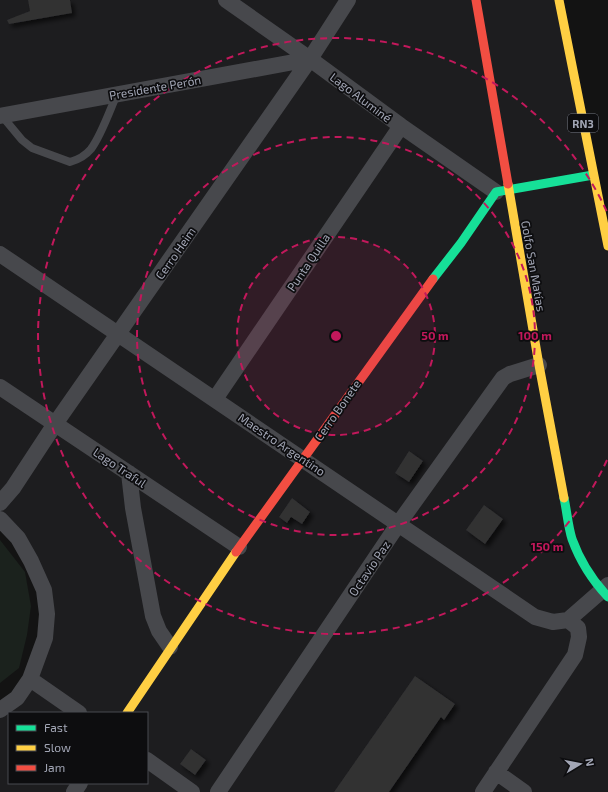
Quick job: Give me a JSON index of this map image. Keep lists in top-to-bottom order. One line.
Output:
{"streets":{"main road":["RN3","Golfo San Matías","Cerro Bonete"],"street":["Presidente Perón","Lago Aluminé","Cerro Heim","Punta Quilla","Maestro Argentino","Lago Traful","Octavio Paz"]},"crossings":[["Presidente Perón","Lago Aluminé"],["Presidente Perón","Cerro Heim"],["Lago Aluminé","Cerro Heim"],["Lago Aluminé","Punta Quilla"],["Lago Aluminé","Golfo San Matías"],["Lago Aluminé","Cerro Bonete"],["Cerro Heim","Maestro Argentino"],["Cerro Heim","Lago Traful"],["Punta Quilla","Maestro Argentino"],["Golfo San Matías","Cerro Bonete"],["Golfo San Matías","Octavio Paz"],["Cerro Bonete","Maestro Argentino"],["Cerro Bonete","Lago Traful"],["Maestro Argentino","Octavio Paz"]],"legend":["Fast","Slow","Jam"],"north":"right","rings":["50 m","100 m","150 m"]}
